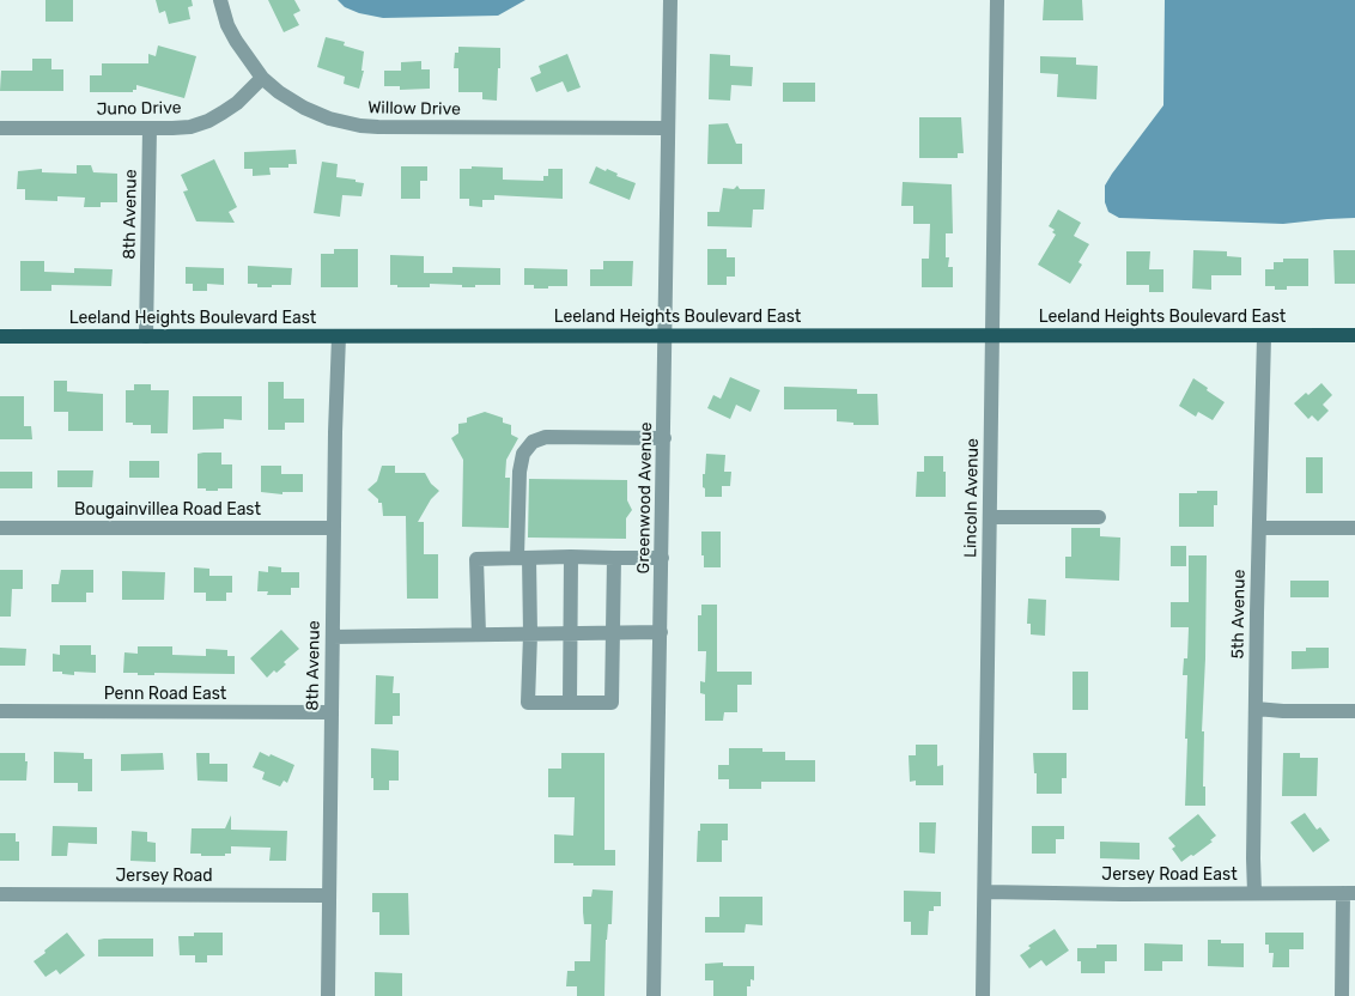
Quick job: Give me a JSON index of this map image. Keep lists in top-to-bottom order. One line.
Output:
{"streets":{"main road":["Leeland Heights Boulevard East"],"street":["Juno Drive","Willow Drive","8th Avenue","Greenwood Avenue","Lincoln Avenue","Bougainvillea Road East","5th Avenue","Penn Road East","Jersey Road East","Jersey Road"]},"crossings":[["Juno Drive","Willow Drive"],["Juno Drive","8th Avenue"],["Willow Drive","Greenwood Avenue"],["8th Avenue","Leeland Heights Boulevard East"],["8th Avenue","Bougainvillea Road East"],["8th Avenue","Penn Road East"],["8th Avenue","Jersey Road"],["Leeland Heights Boulevard East","Greenwood Avenue"],["Leeland Heights Boulevard East","Lincoln Avenue"],["Leeland Heights Boulevard East","5th Avenue"],["Lincoln Avenue","Jersey Road East"],["5th Avenue","Jersey Road East"]]}
